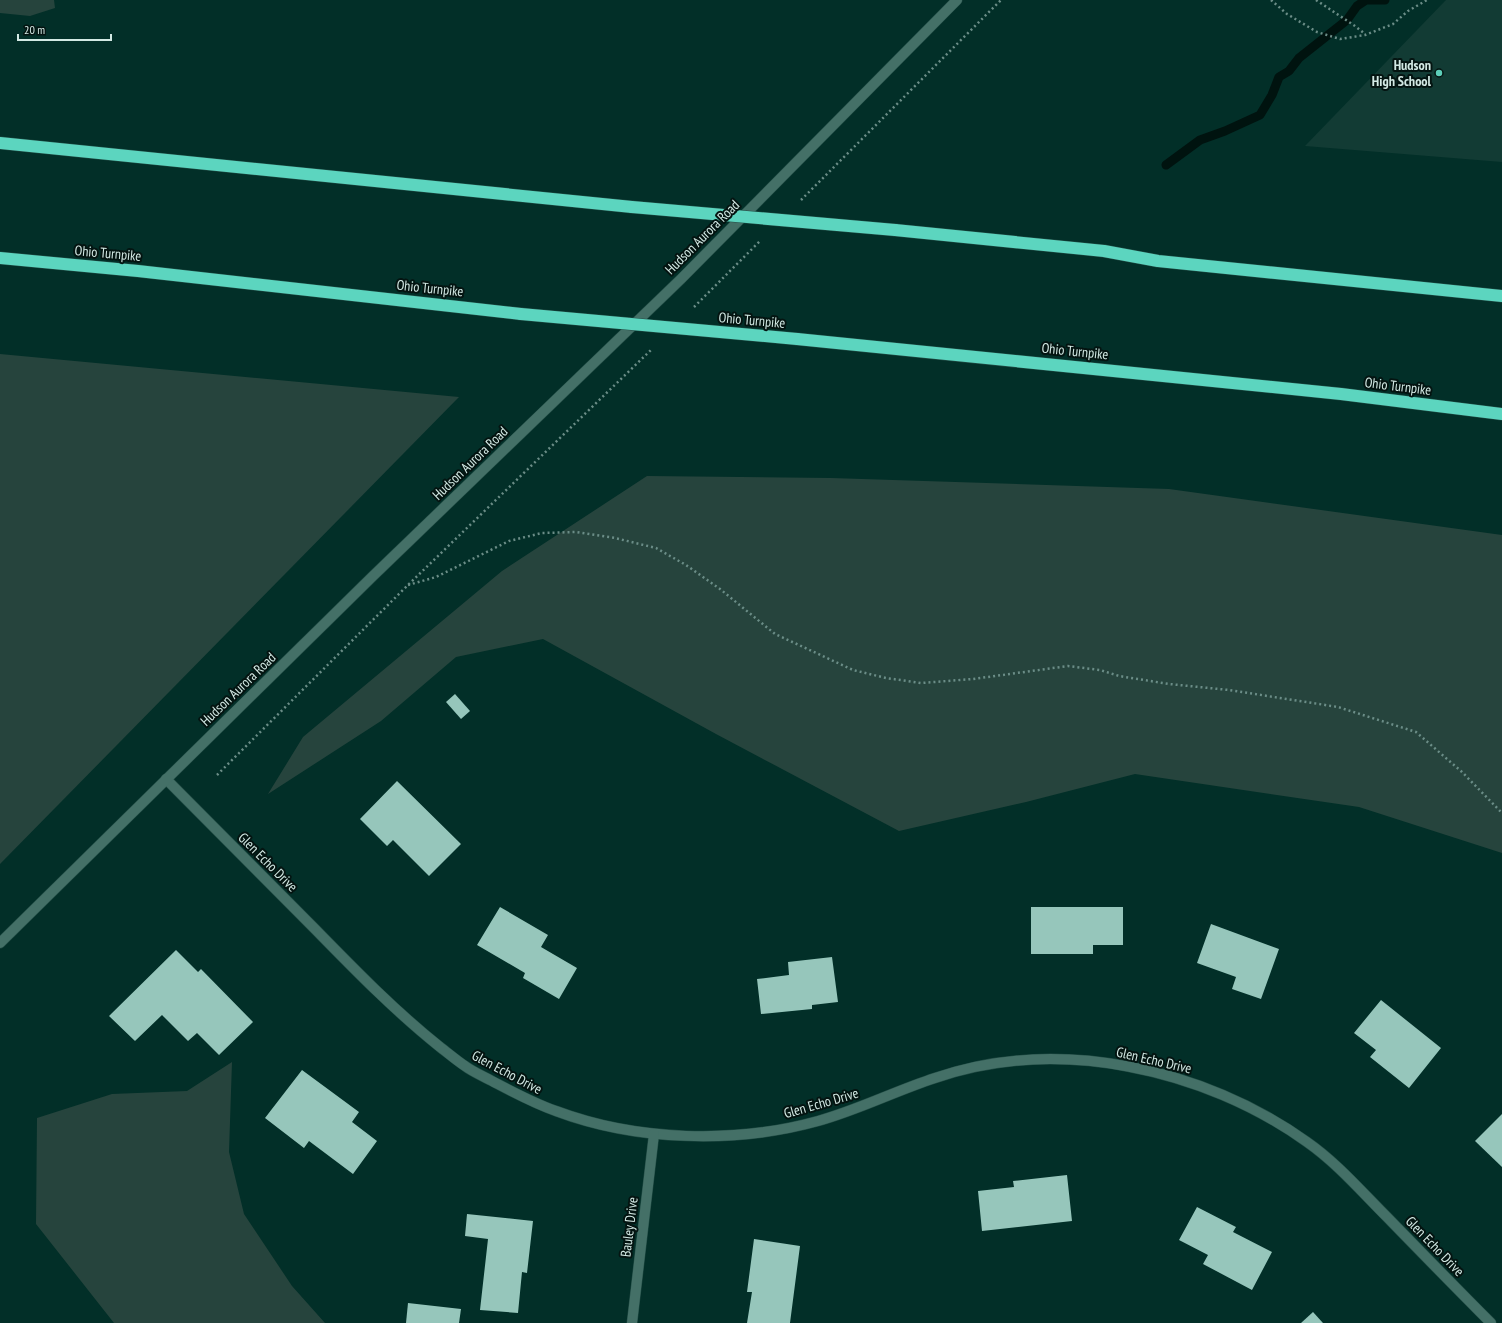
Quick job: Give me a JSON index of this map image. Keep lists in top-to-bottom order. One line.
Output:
{"streets":{"highway":["Ohio Turnpike"],"street":["Hudson Aurora Road","Glen Echo Drive","Bauley Drive"]},"crossings":[["Hudson Aurora Road","Glen Echo Drive"],["Glen Echo Drive","Bauley Drive"]],"places":["Hudson High School"],"scale_bar":"20 m"}
